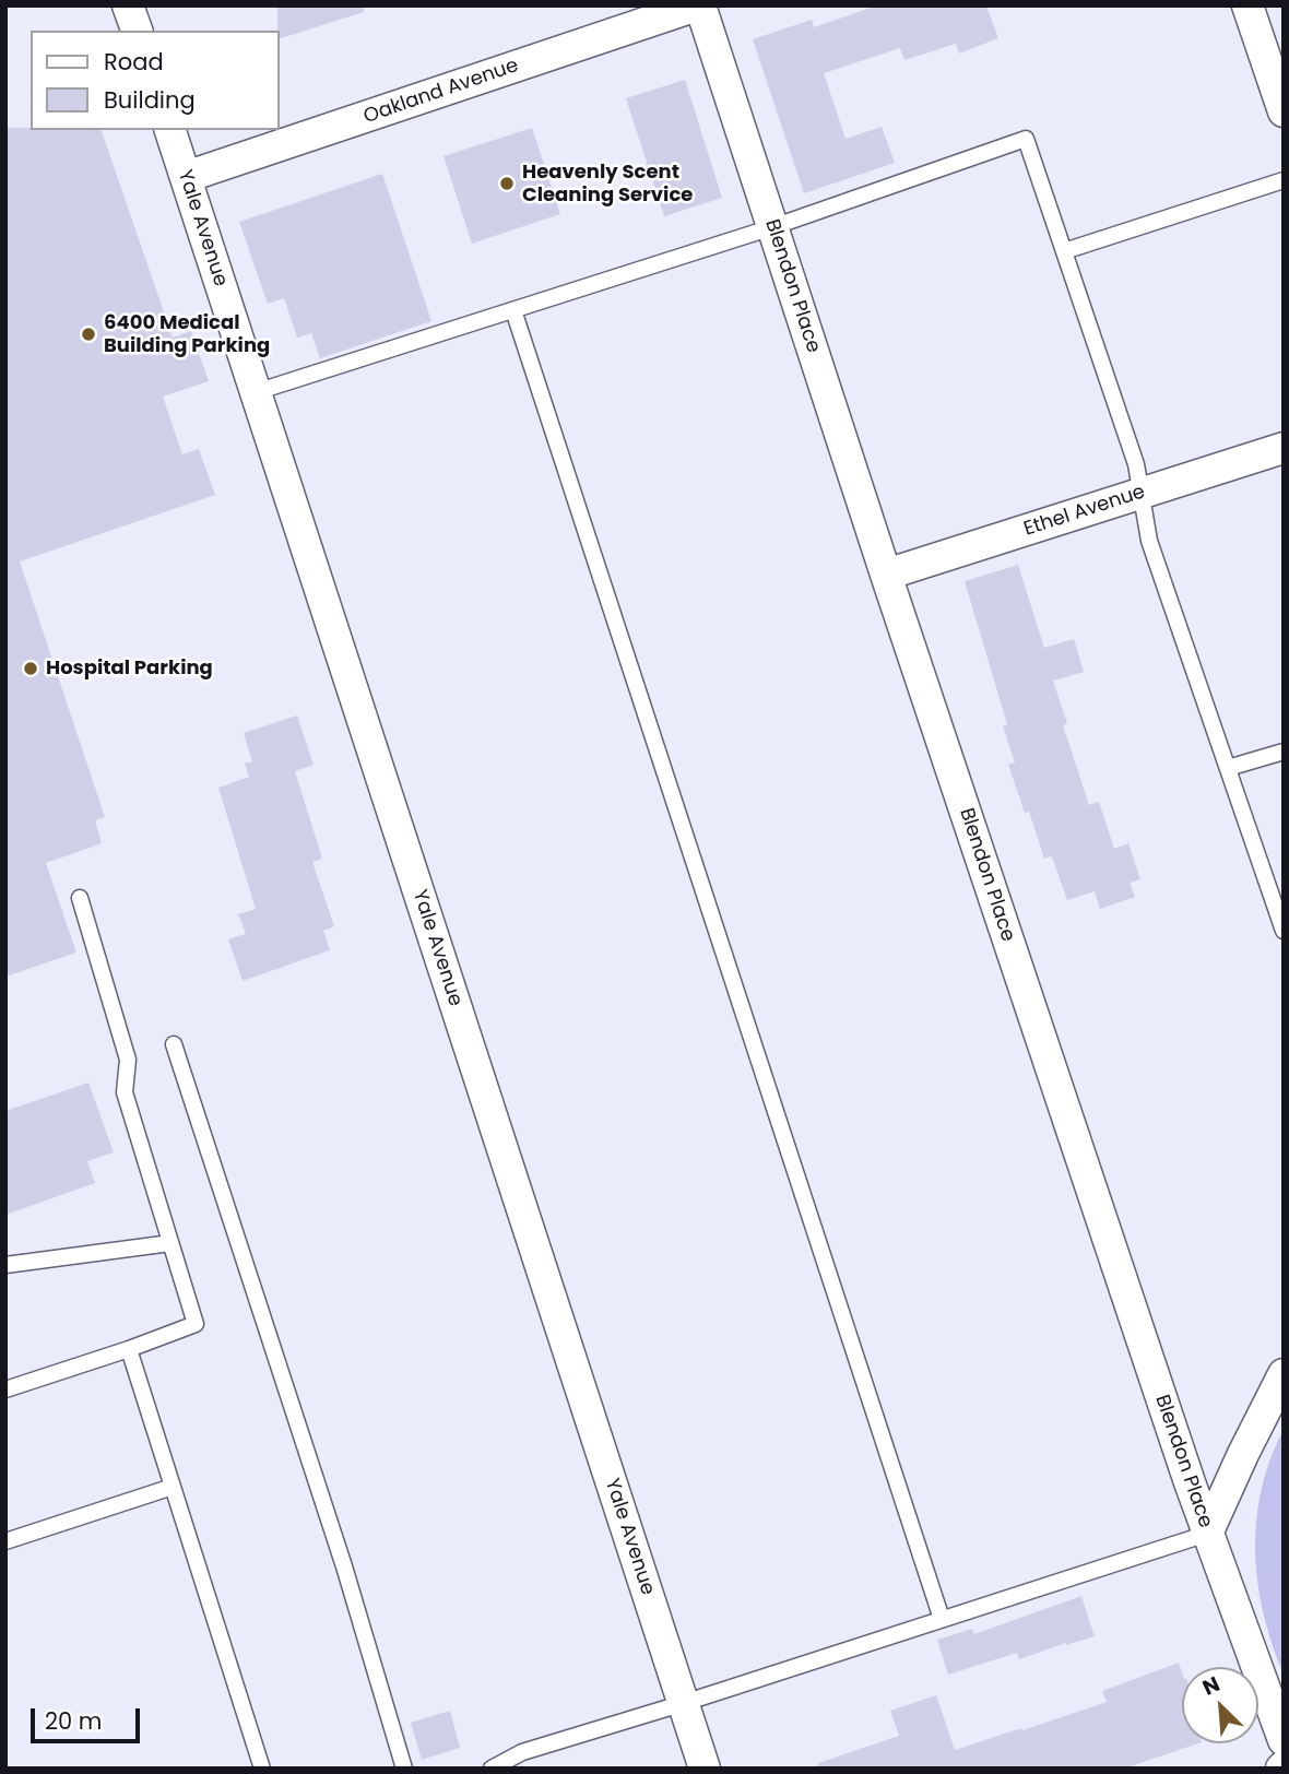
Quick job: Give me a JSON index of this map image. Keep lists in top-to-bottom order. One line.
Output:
{"streets":{"street":["Oakland Avenue","Yale Avenue","Blendon Place","Ethel Avenue"]},"crossings":[["Oakland Avenue","Yale Avenue"],["Oakland Avenue","Blendon Place"],["Blendon Place","Ethel Avenue"]],"places":["Heavenly Scent Cleaning Service","6400 Medical Building Parking","Hospital Parking"],"legend":["Road","Building"],"scale_bar":"20 m","north":"top left"}
